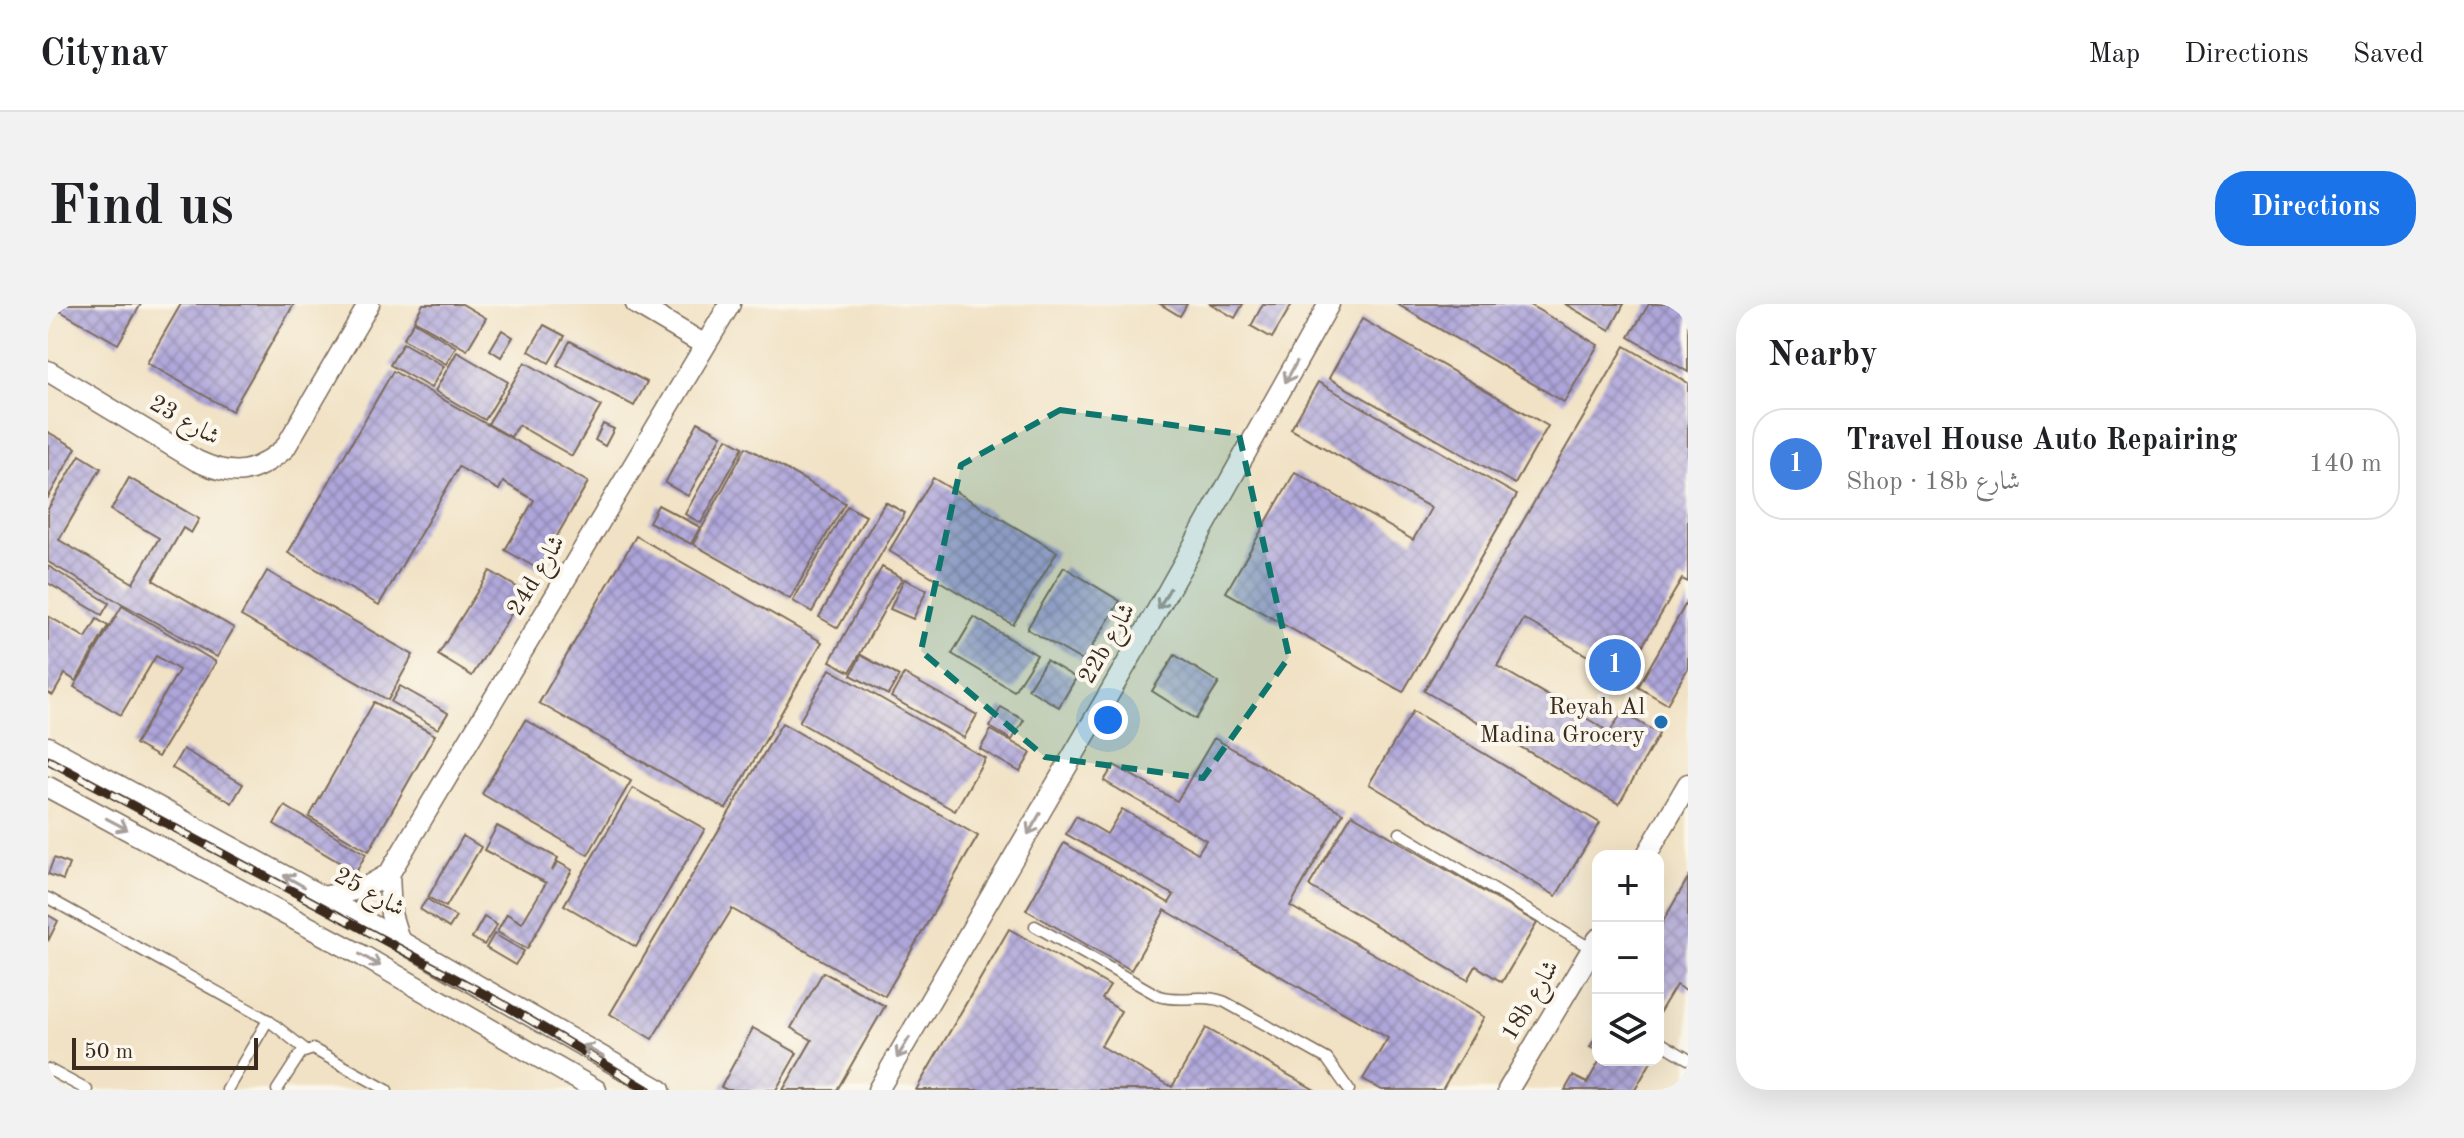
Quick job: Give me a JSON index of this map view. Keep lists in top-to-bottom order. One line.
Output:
{"streets":{"street":["شارع 23","24d شارع","22b شارع","شارع 25","18b شارع"]},"one_way":["22b شارع"],"places":["Reyah Al Madina Grocery"],"scale_bar":"50 m","page":{"header":"Citynav","nav":["Map","Directions","Saved"],"buttons":"Directions","title":"Find us","heading":"Nearby","list":[{"mark":"1","name":"Travel House Auto Repairing","note":"Shop · 18b شارع","value":"140 m"}],"pins":"1","map_buttons":["+","−"],"scale":"50 m"}}
